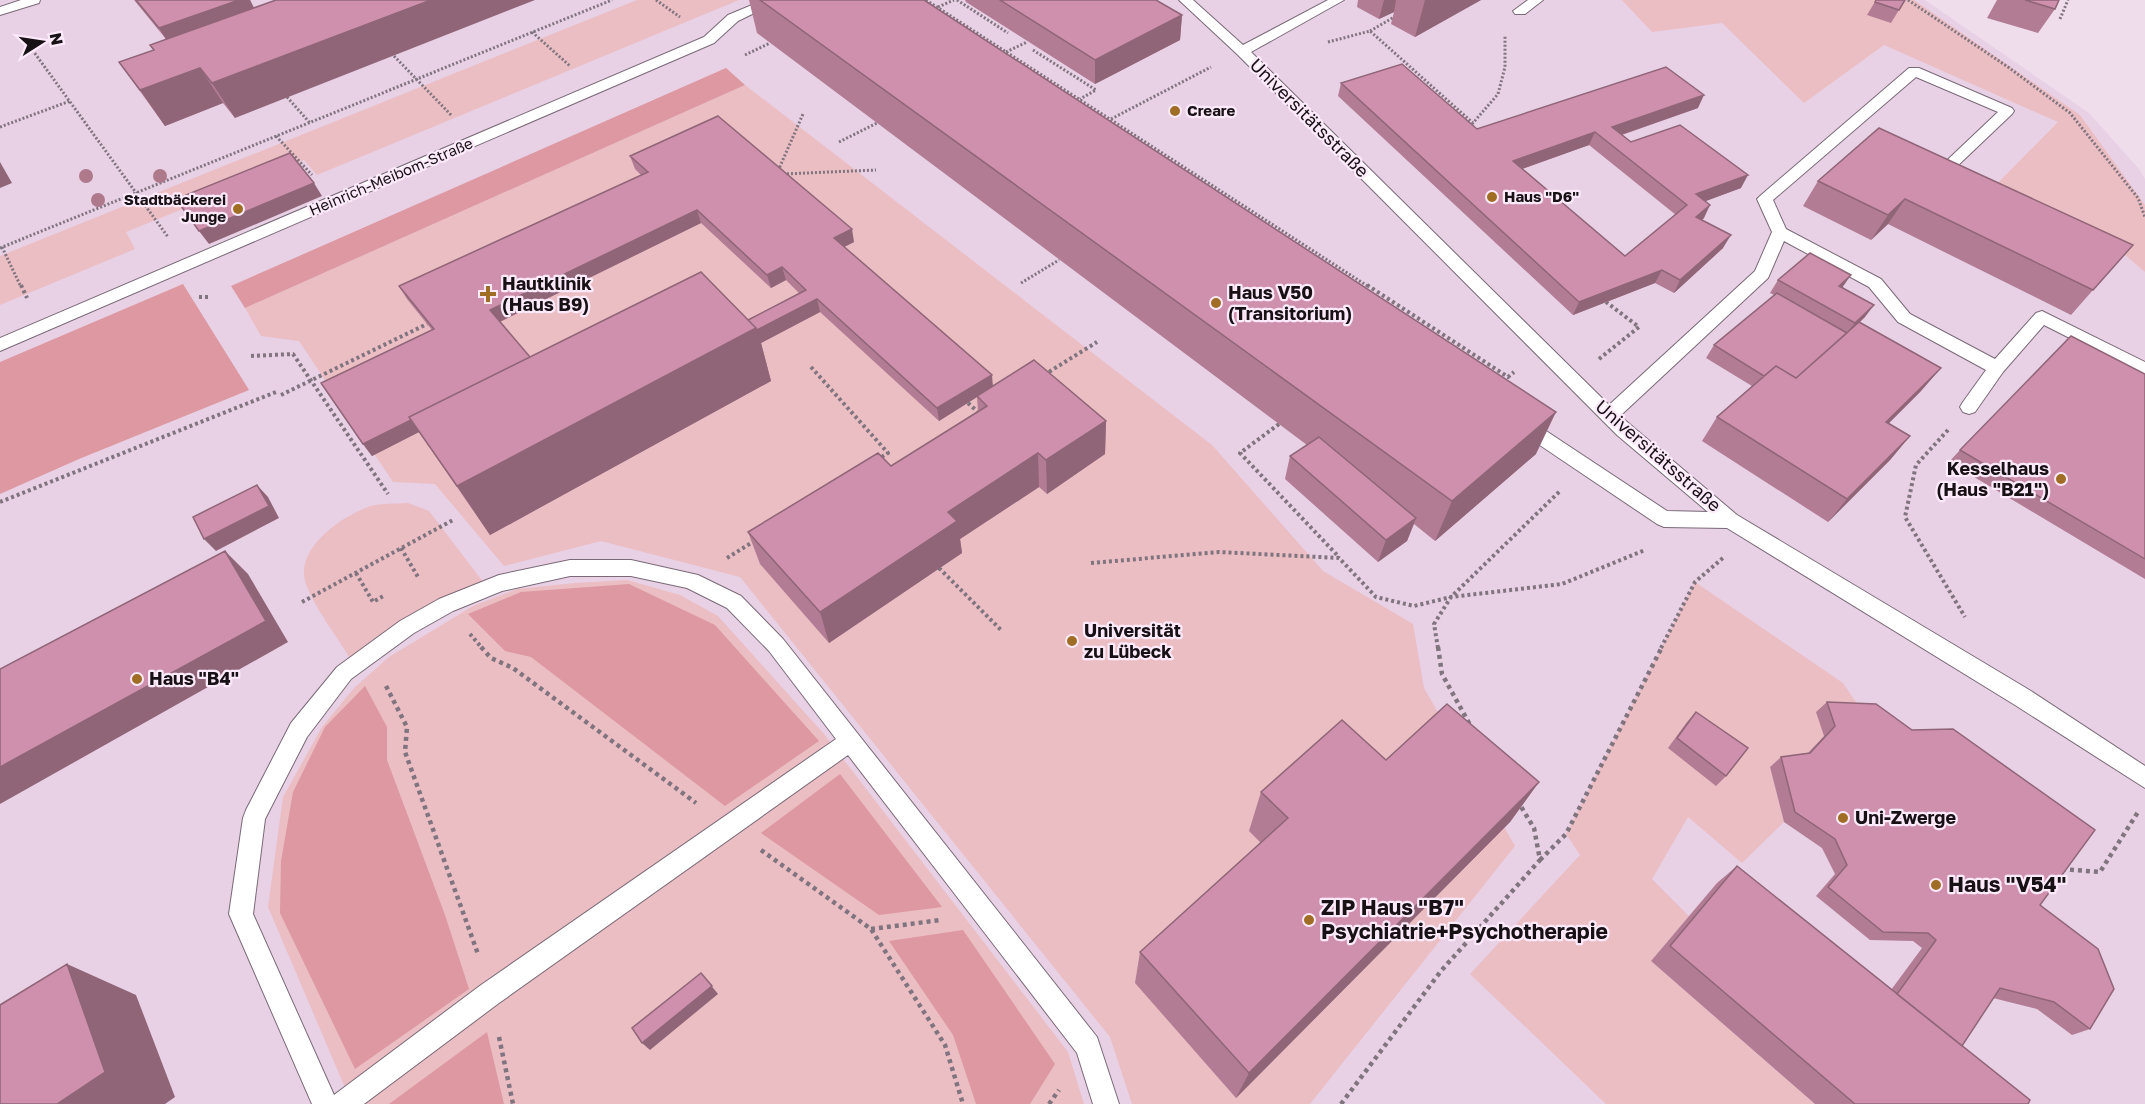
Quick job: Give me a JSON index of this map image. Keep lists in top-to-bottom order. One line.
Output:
{"streets":{"lane":["Universitätsstraße","Heinrich-Meibom-Straße"]},"places":{"other":["Creare","Haus \"D6\"","Stadtbäckerei Junge","Haus V50 (Transitorium)","Kesselhaus (Haus \"B21\")","Universität zu Lübeck","Haus \"B4\"","Uni-Zwerge","Haus \"V54\"","ZIP Haus \"B7\" Psychiatrie+Psychotherapie"],"health":["Hautklinik (Haus B9)"]},"north":"right"}
